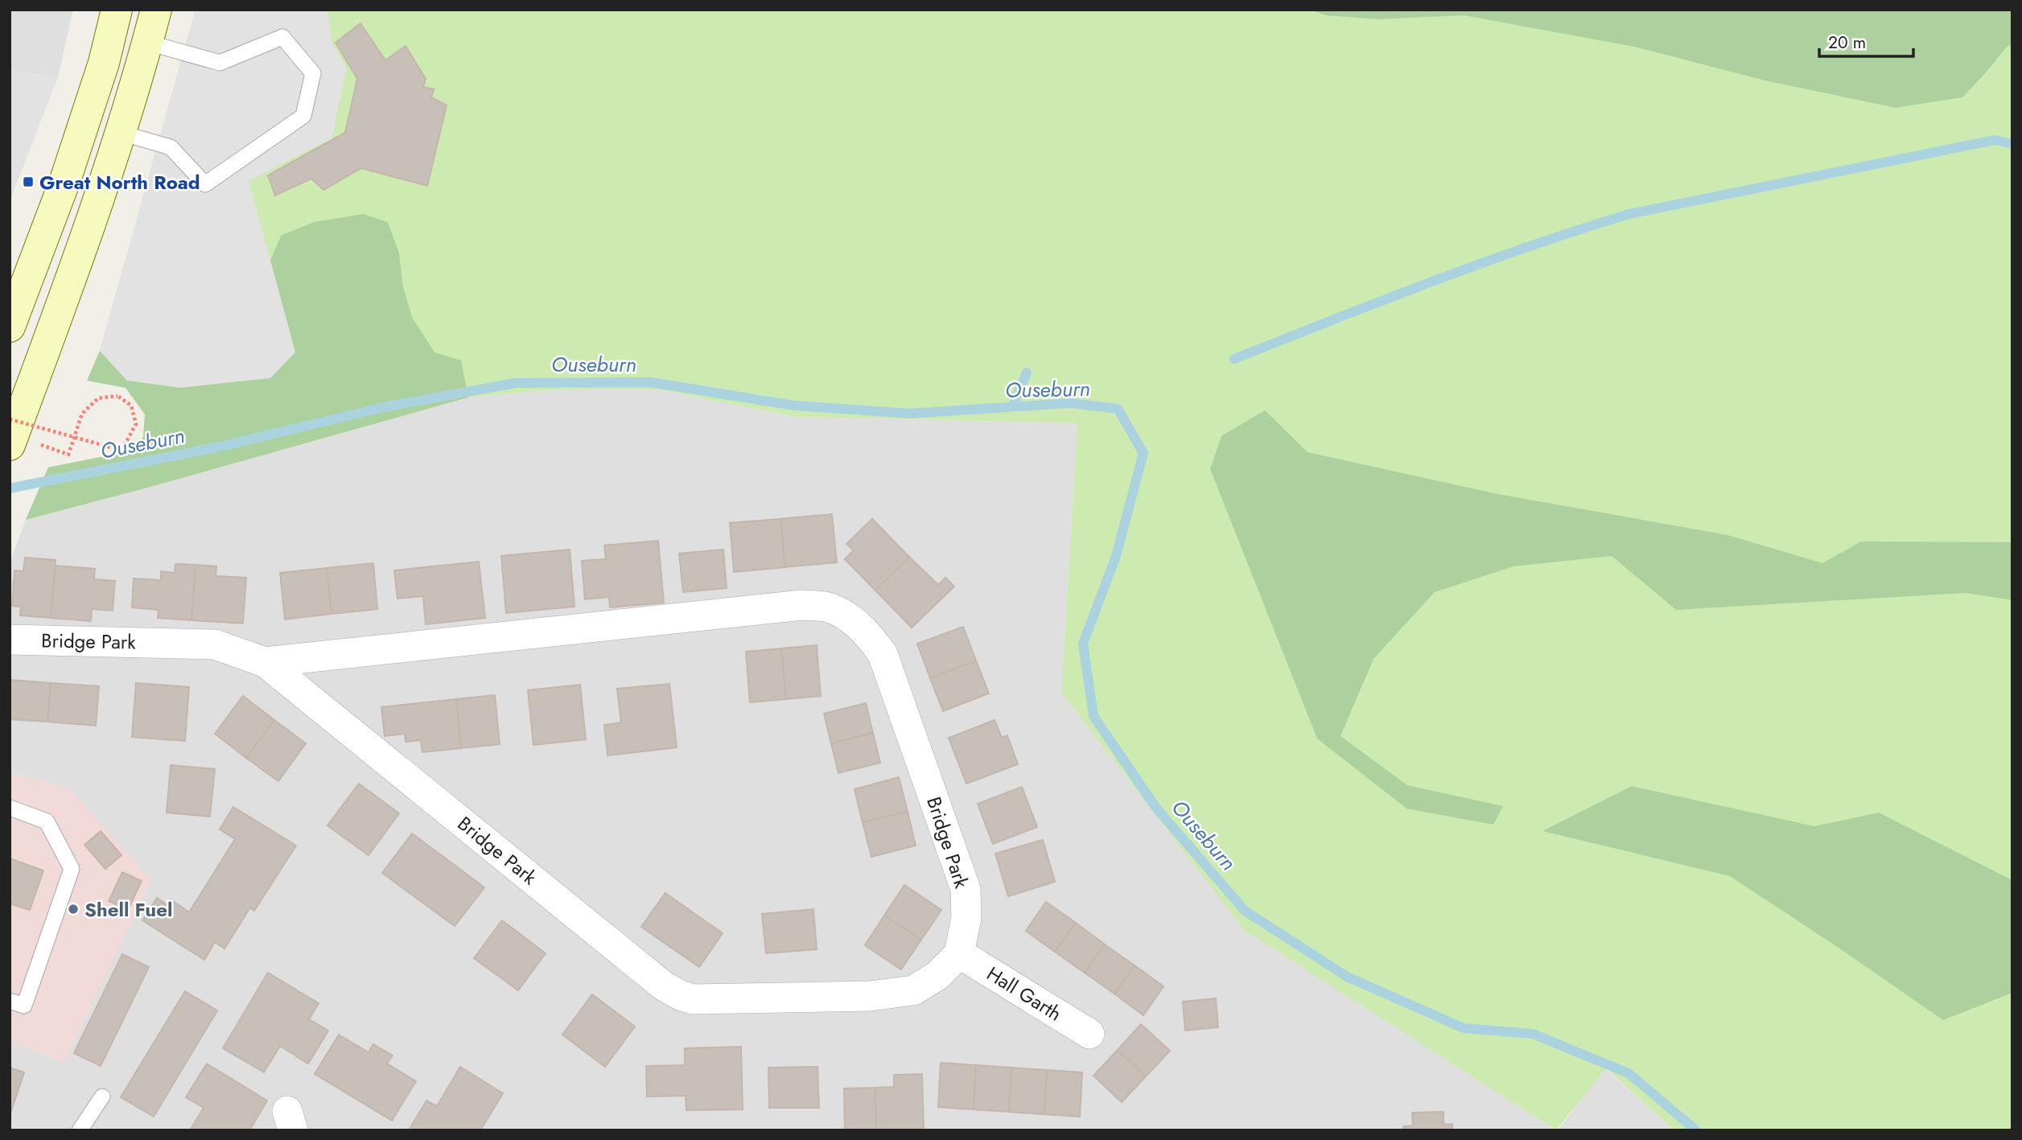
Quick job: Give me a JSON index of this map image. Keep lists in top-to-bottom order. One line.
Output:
{"streets":{"street":["Bridge Park","Hall Garth"]},"crossings":[["Bridge Park","Hall Garth"]],"water":["Ouseburn"],"places":{"transit":["Great North Road"],"other":["Shell Fuel"]},"scale_bar":"20 m"}
